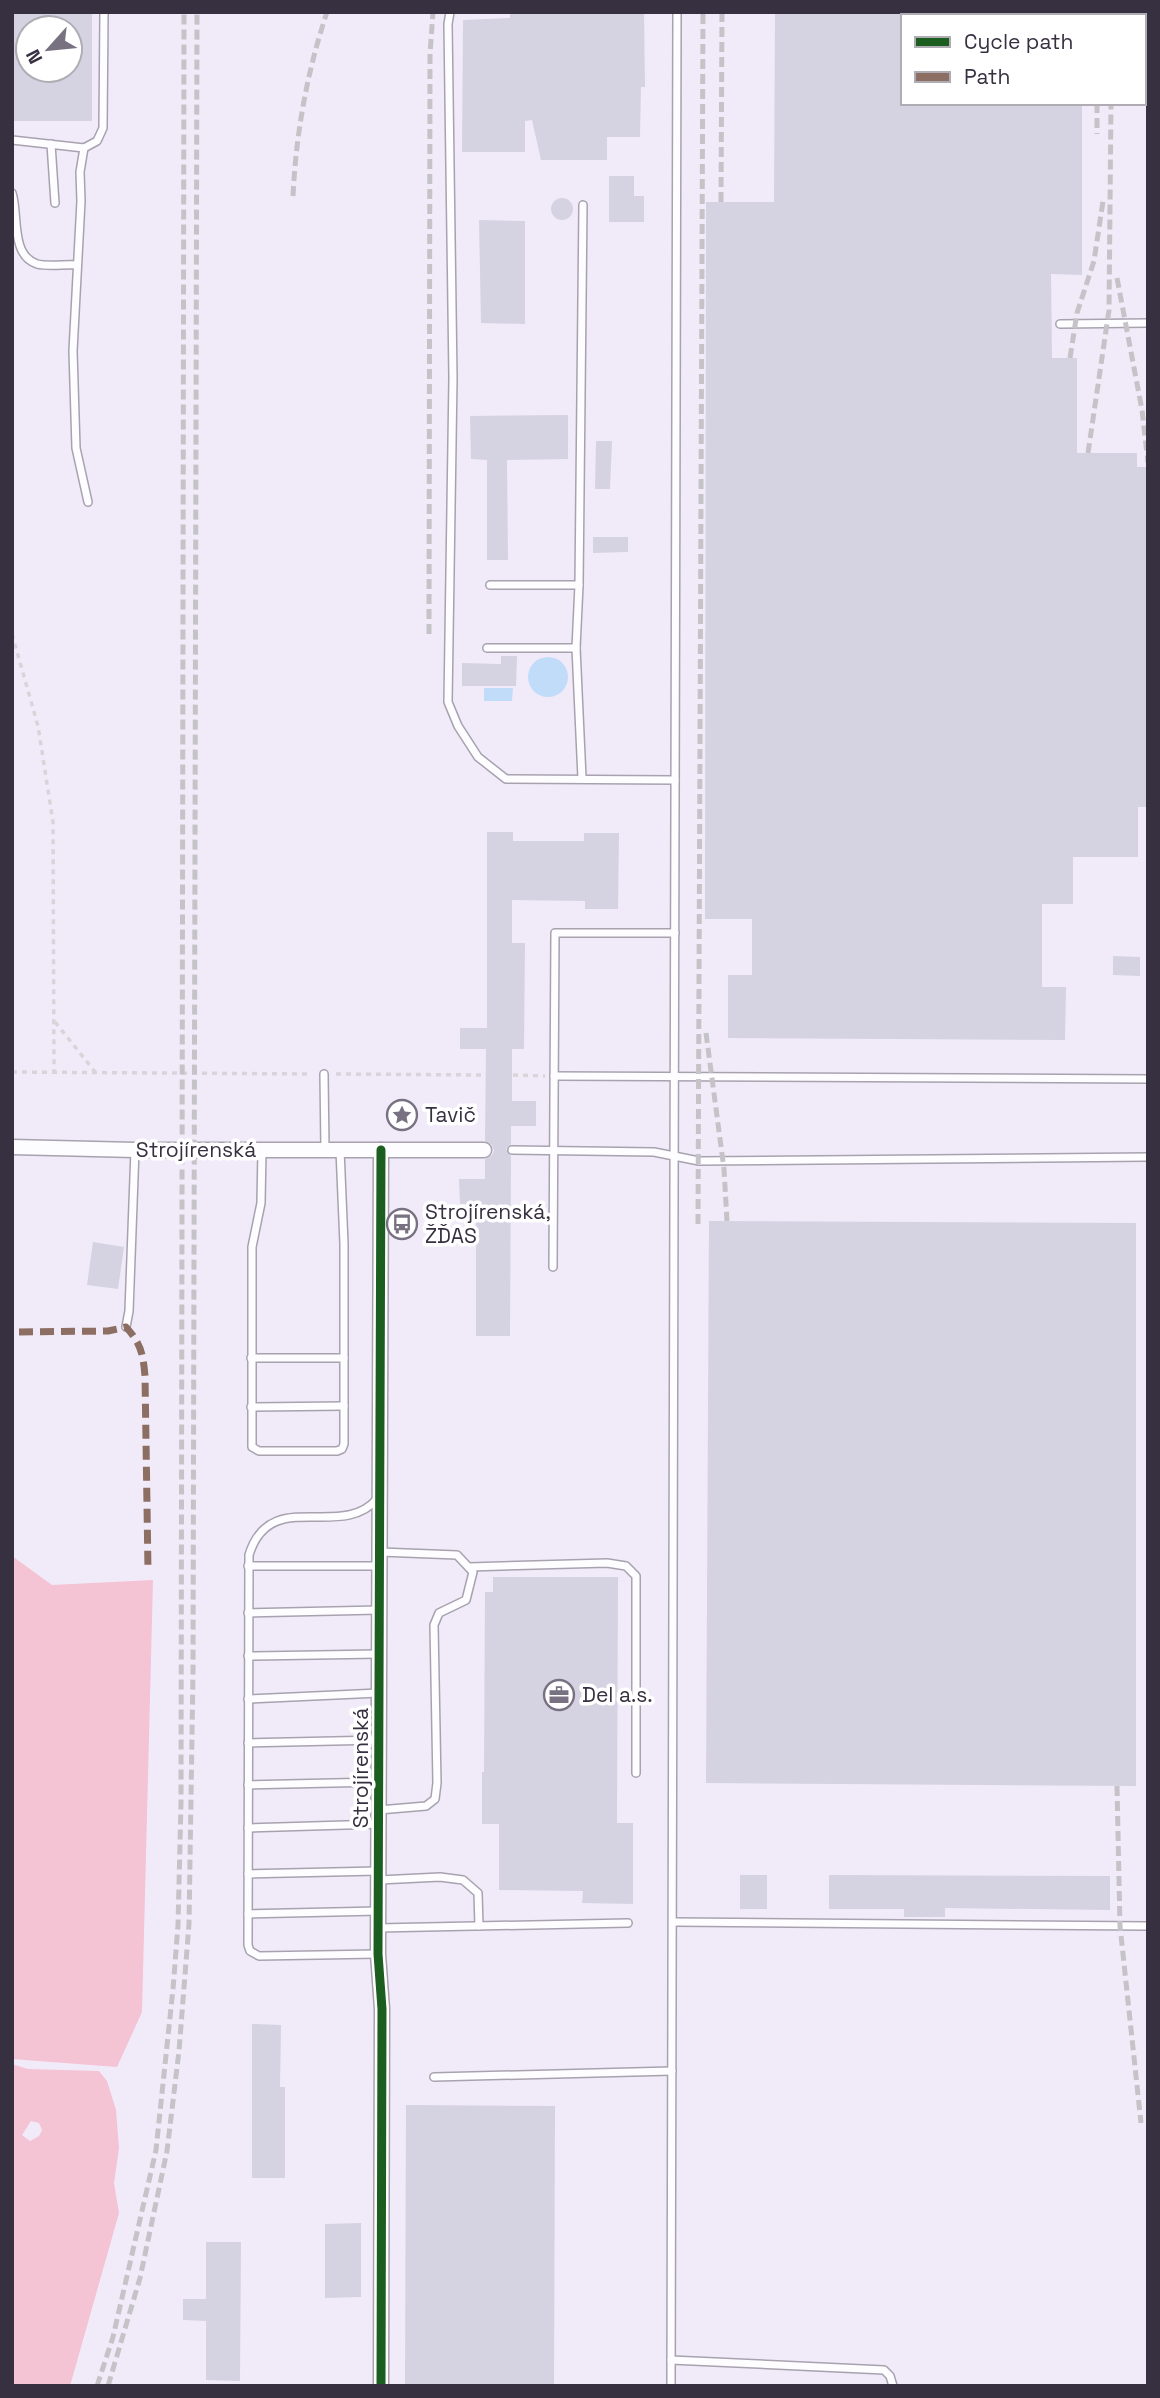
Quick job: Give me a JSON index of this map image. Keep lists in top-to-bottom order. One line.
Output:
{"streets":{"street":["Strojírenská"]},"places":{"place":["Tavič"],"bus stop":["Strojírenská, ŽĎAS"],"office":["Del a.s."]},"legend":["Cycle path","Path"],"north":"bottom left"}
